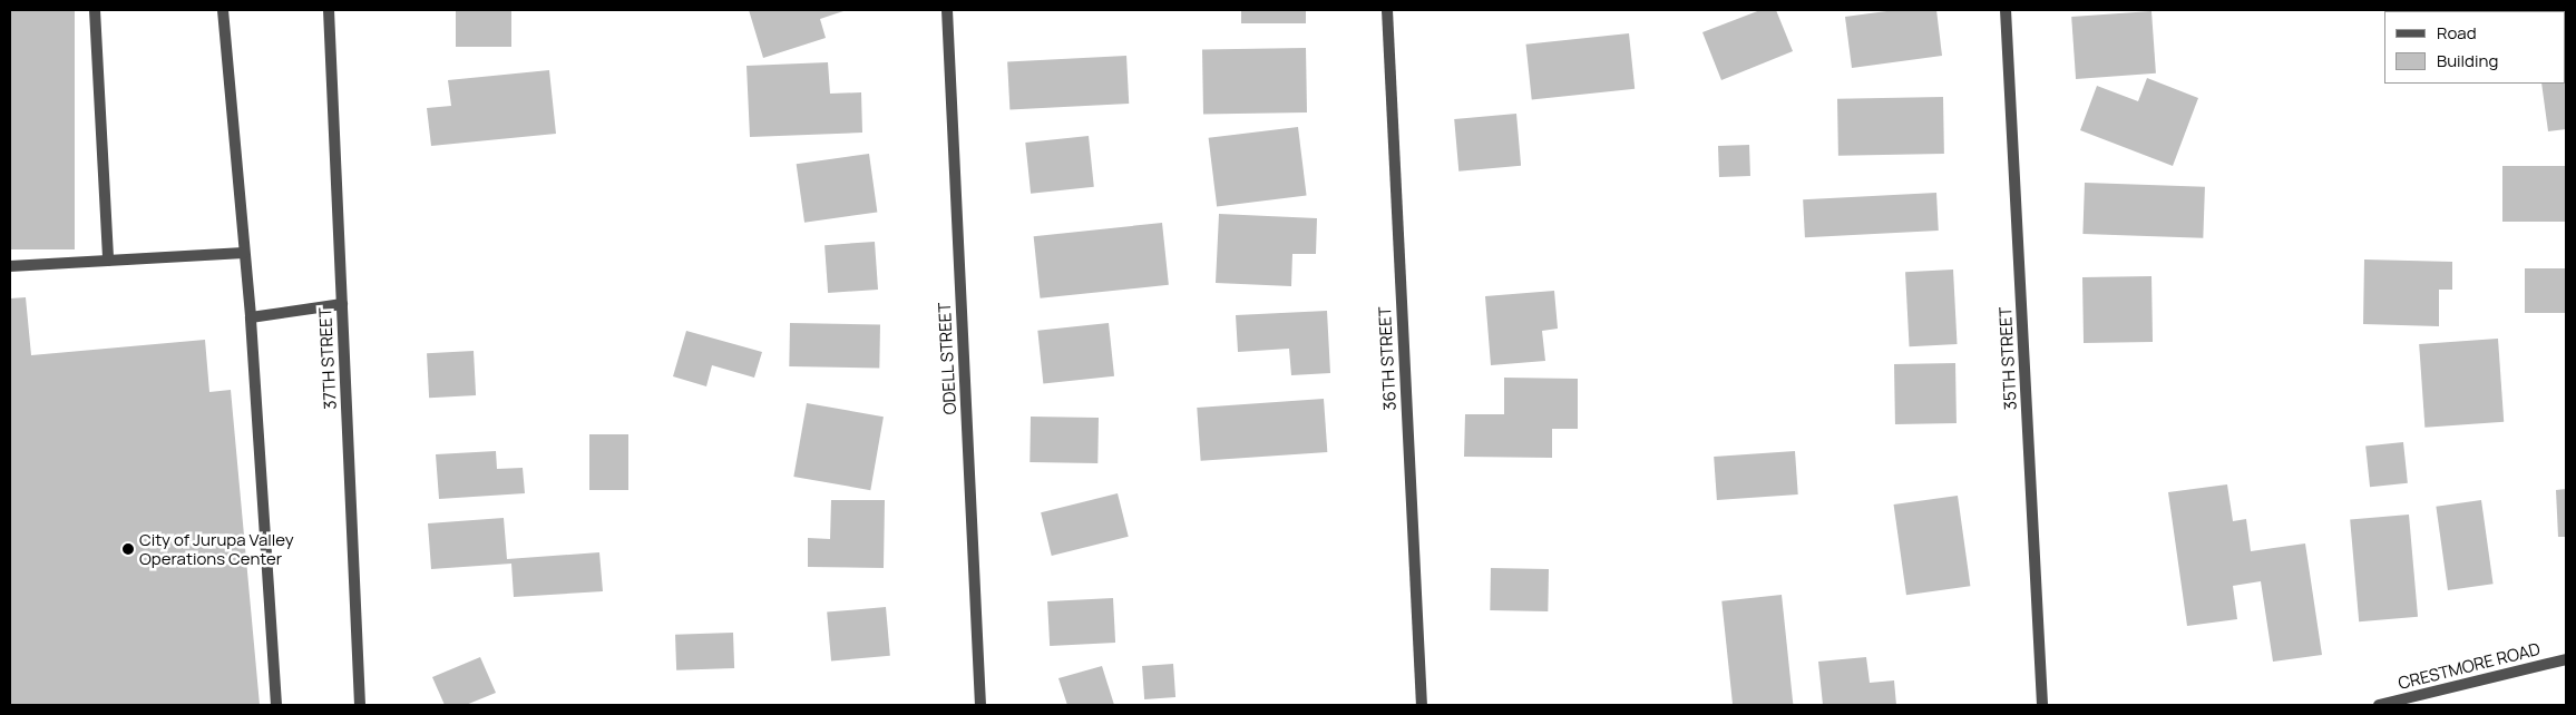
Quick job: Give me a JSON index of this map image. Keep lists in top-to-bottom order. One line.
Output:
{"streets":{"street":["37TH STREET","ODELL STREET","36TH STREET","35TH STREET","CRESTMORE ROAD"]},"places":["City of Jurupa Valley Operations Center"],"legend":["Road","Building"]}
